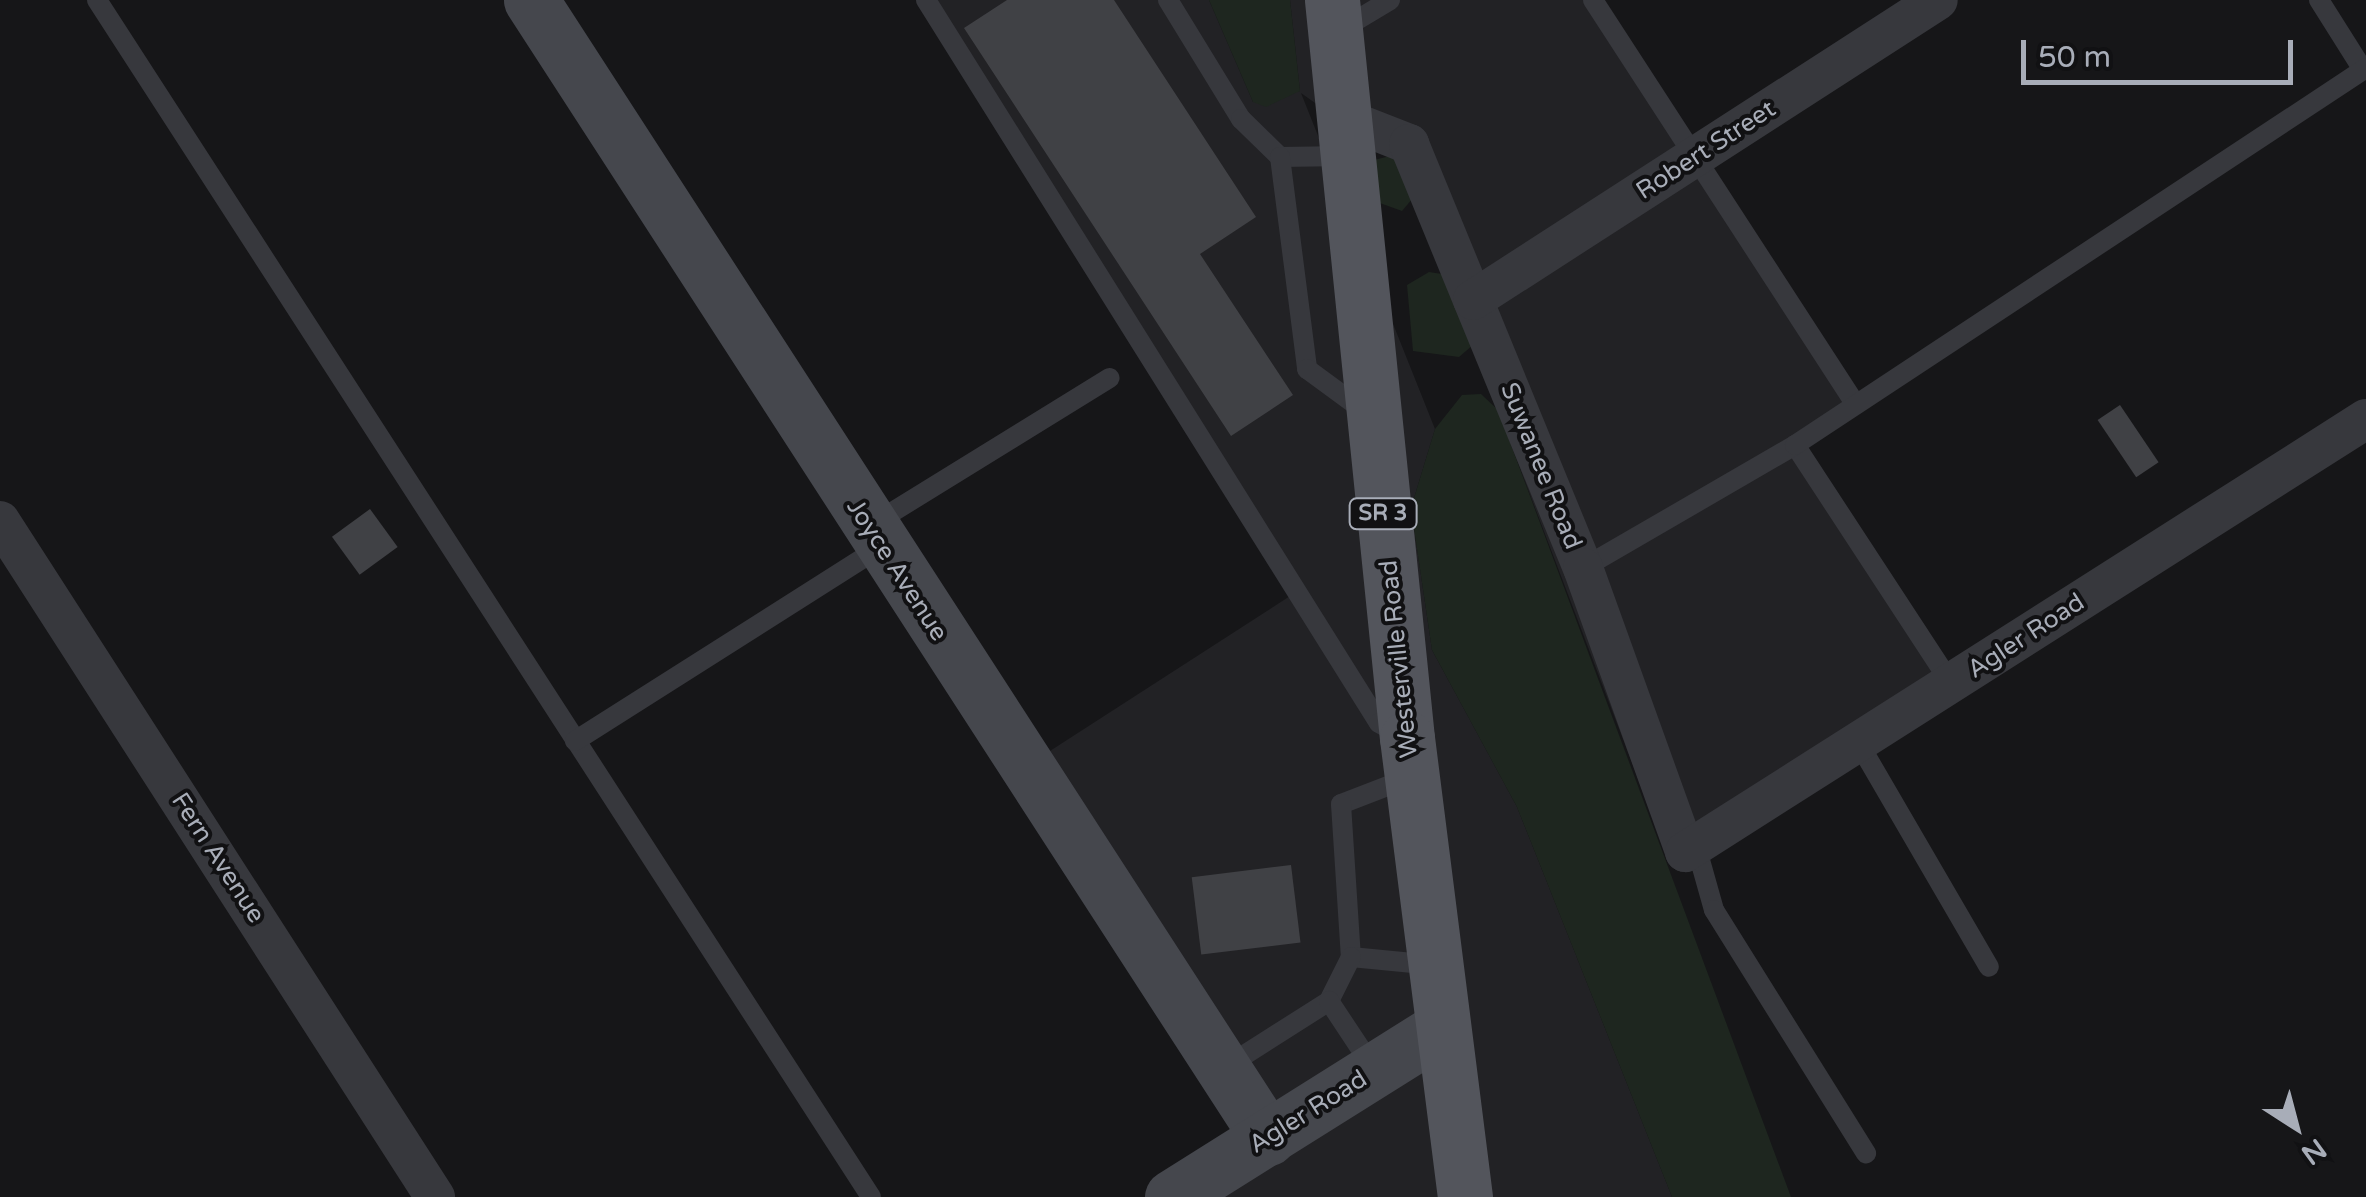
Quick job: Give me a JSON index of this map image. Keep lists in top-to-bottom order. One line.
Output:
{"streets":{"main road":["SR 3","Westerville Road"],"street":["Robert Street","Suwanee Road","Joyce Avenue","Agler Road","Fern Avenue"]},"crossings":[["Robert Street","Suwanee Road"],["Suwanee Road","Agler Road"],["Suwanee Road","Westerville Road"],["Joyce Avenue","Agler Road"],["Agler Road","Westerville Road"]],"scale_bar":"50 m","north":"bottom right"}
